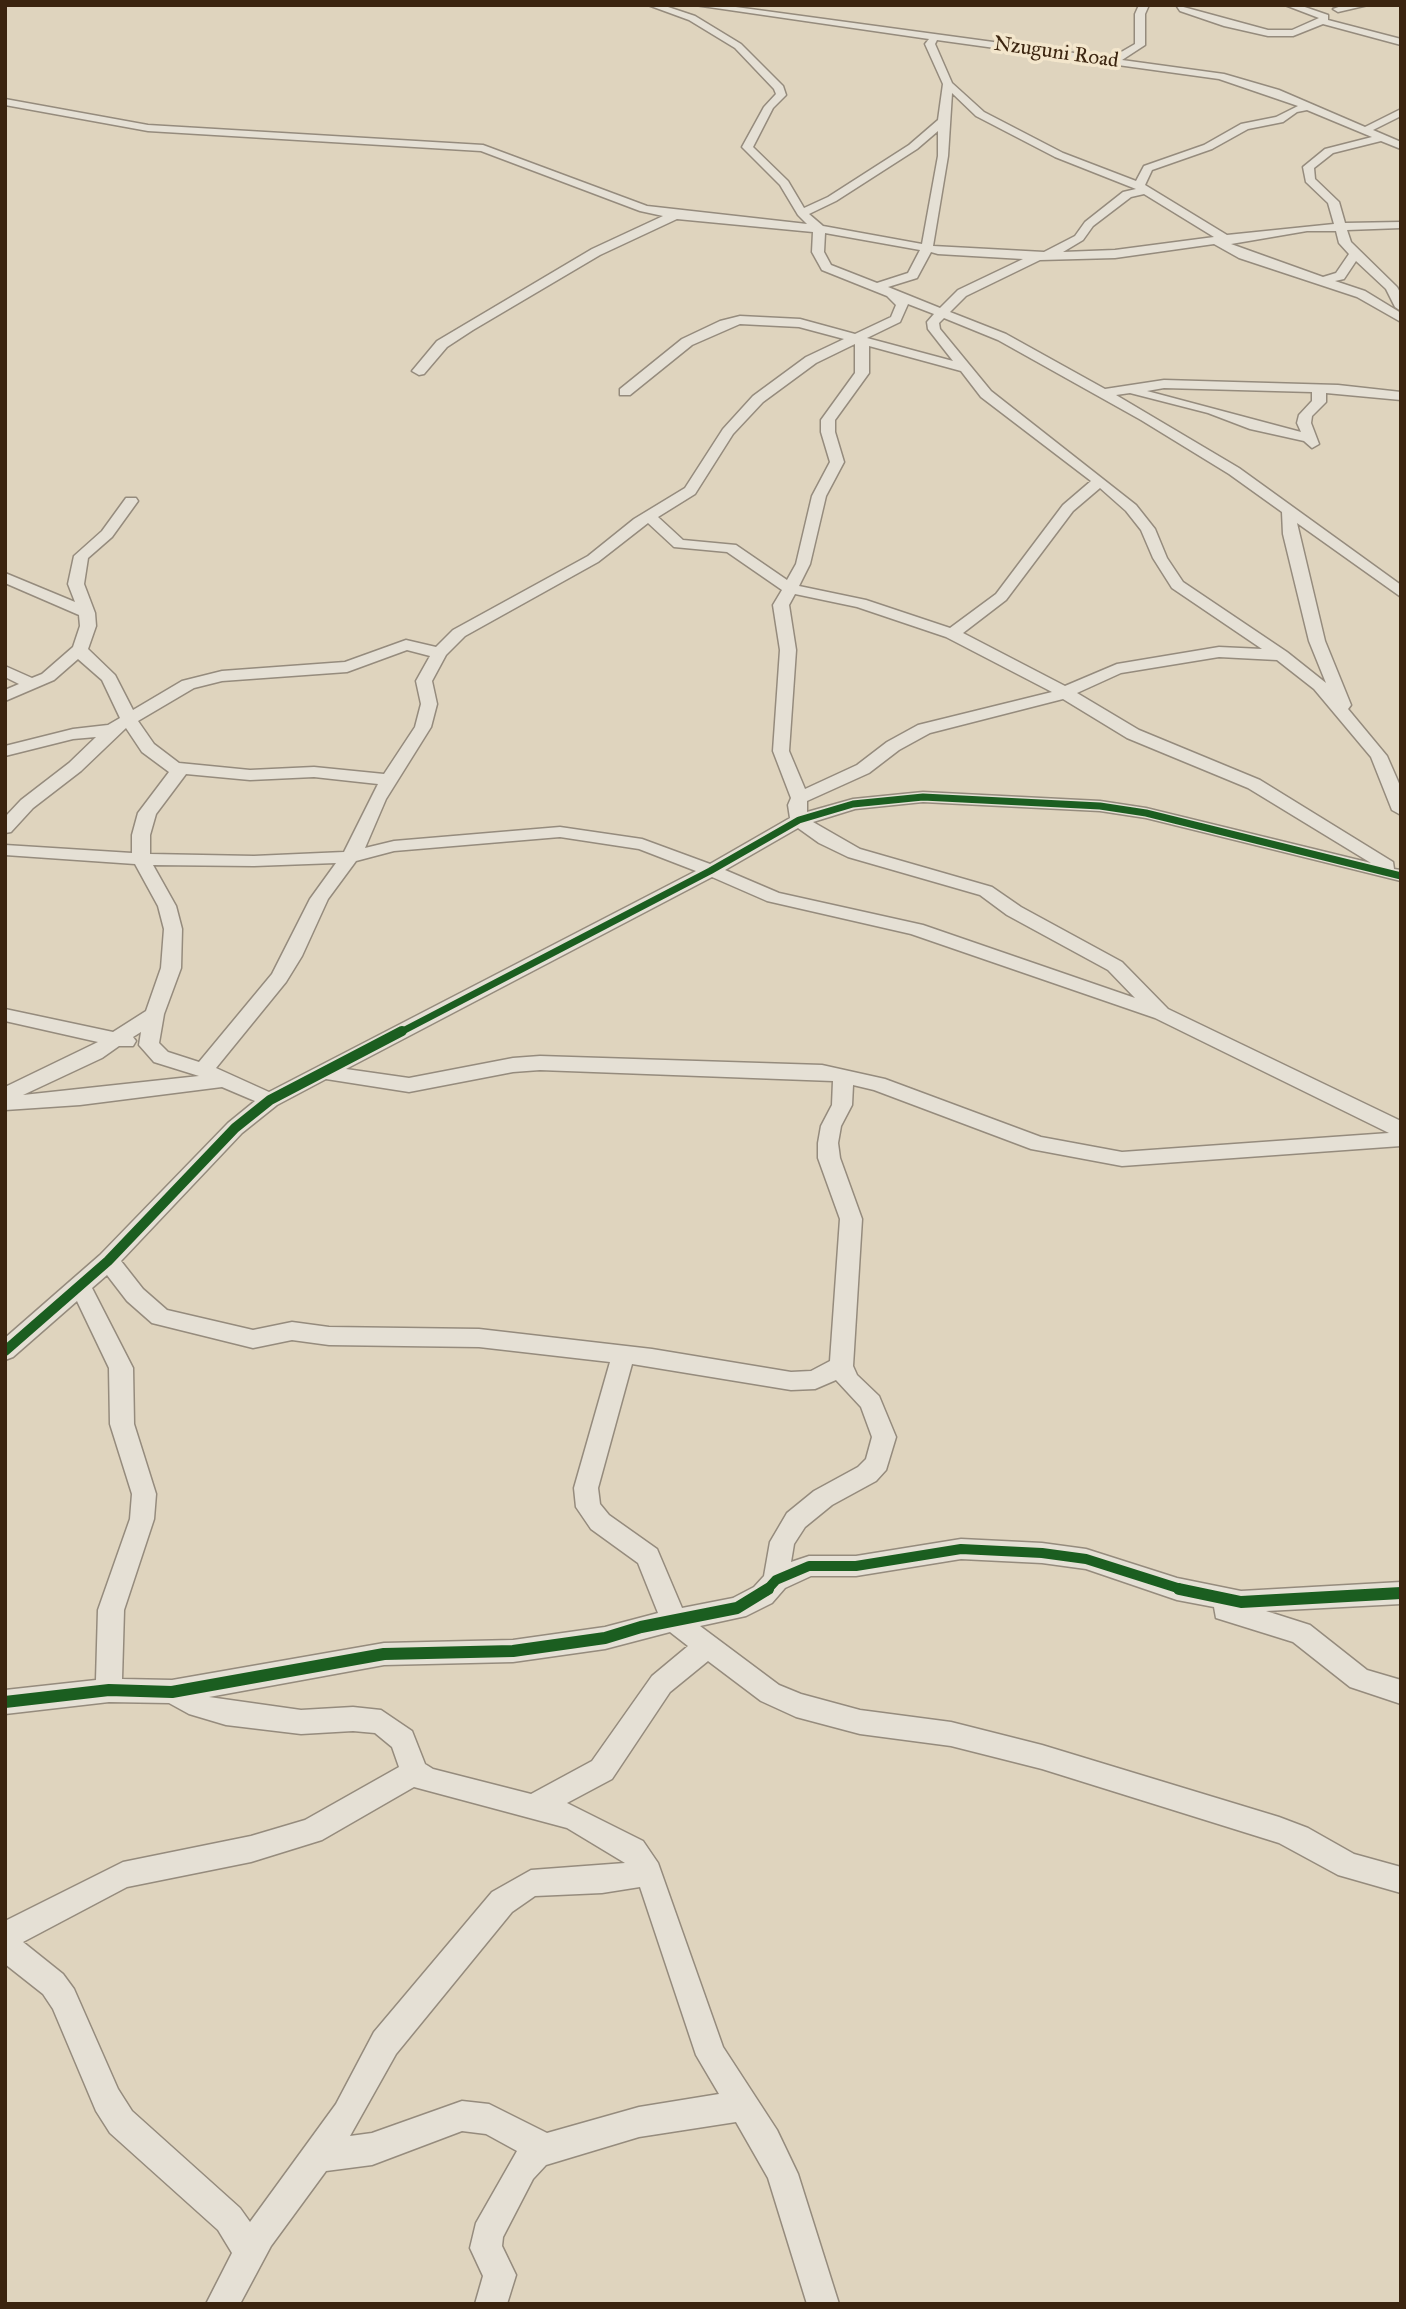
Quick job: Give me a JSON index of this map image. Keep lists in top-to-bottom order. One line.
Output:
{"streets":{"street":["Nzuguni Road"]}}
